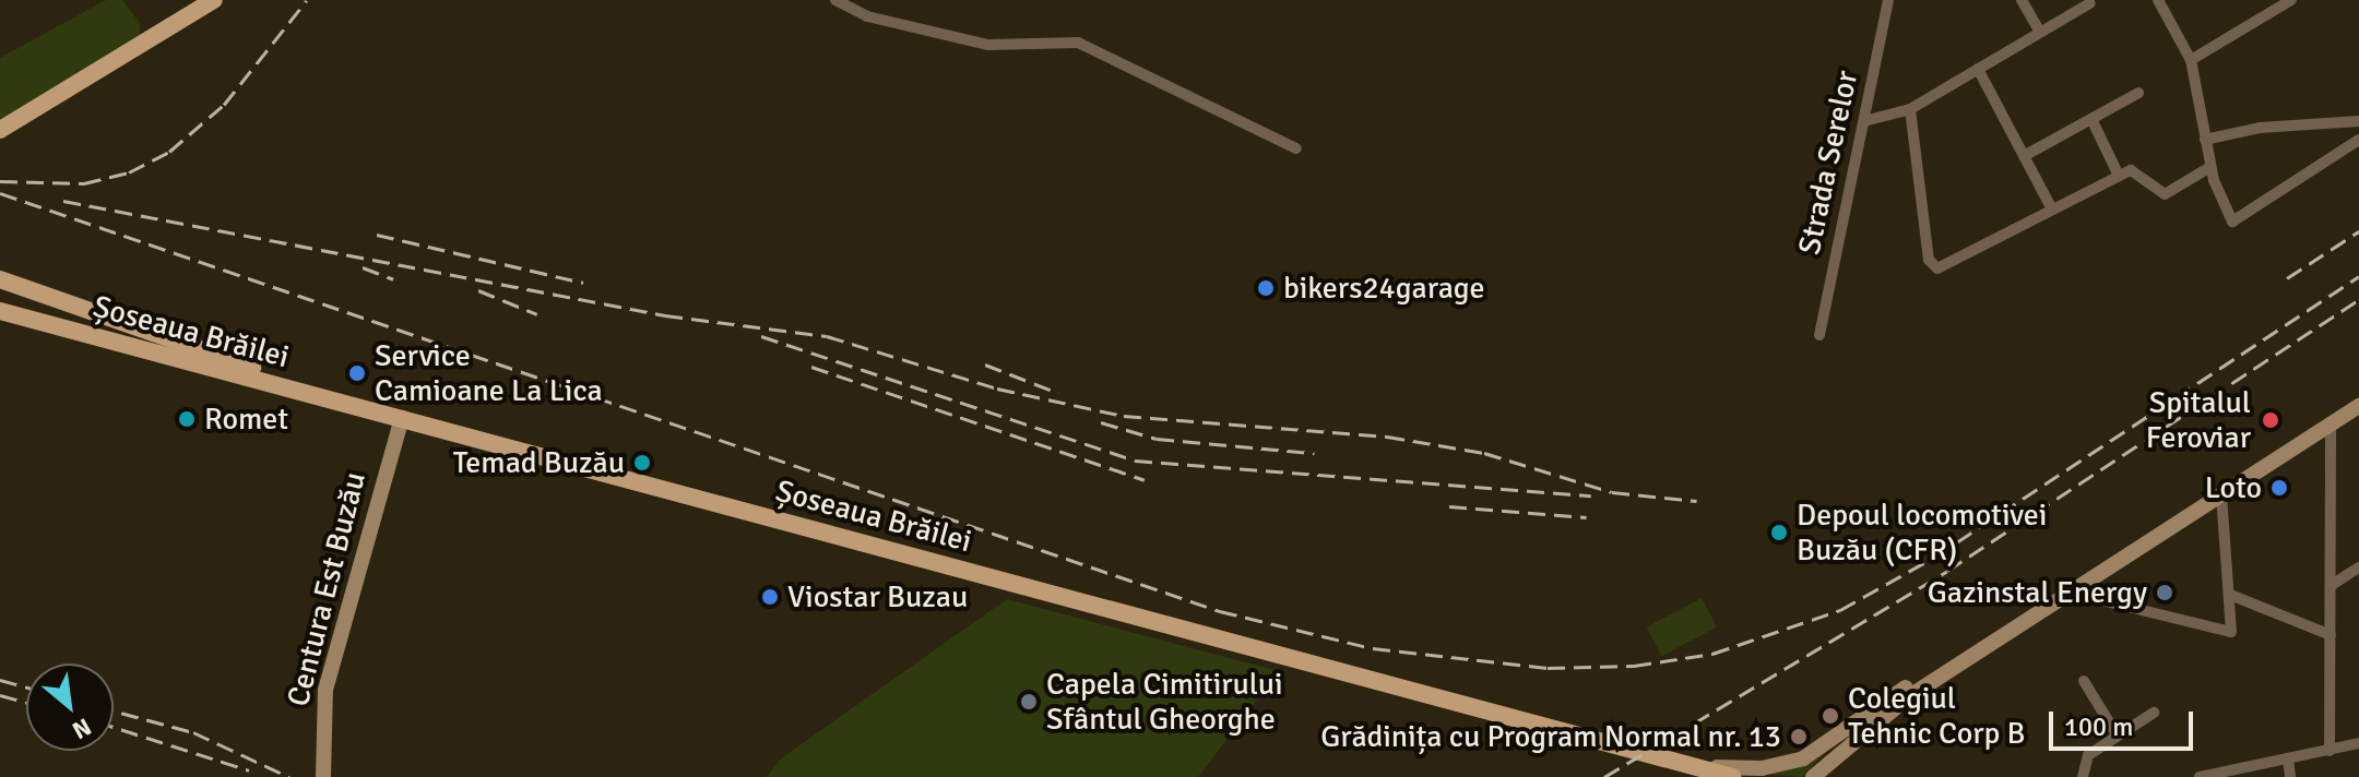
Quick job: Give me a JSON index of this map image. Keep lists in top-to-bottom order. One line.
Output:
{"streets":{"main road":["Șoseaua Brăilei","Centura Est Buzău"],"street":["Strada Serelor"]},"crossings":[["Șoseaua Brăilei","Centura Est Buzău"]],"places":["bikers24garage","Service Camioane La Lica","Romet","Spitalul Feroviar","Temad Buzău","Loto","Depoul locomotivei Buzău (CFR)","Gazinstal Energy","Viostar Buzau","Capela Cimitirului Sfântul Gheorghe","Colegiul Tehnic Corp B","Grădinița cu Program Normal nr. 13"],"scale_bar":"100 m","north":"bottom right"}
